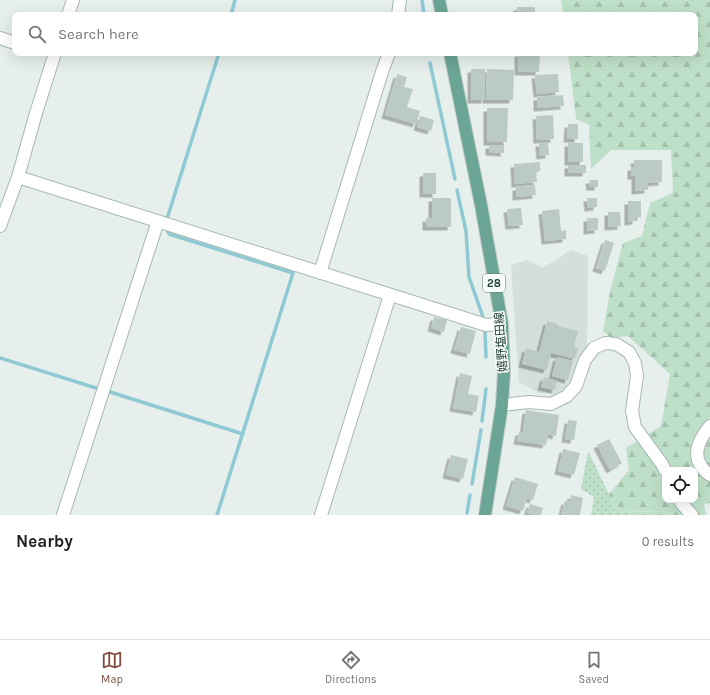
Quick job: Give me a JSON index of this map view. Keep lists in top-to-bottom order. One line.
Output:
{"streets":{"main road":["28","嬉野塩田線"]},"page":{"search":"Search here","heading":["Nearby","0 results"],"nav":["Map","Directions","Saved"]}}
